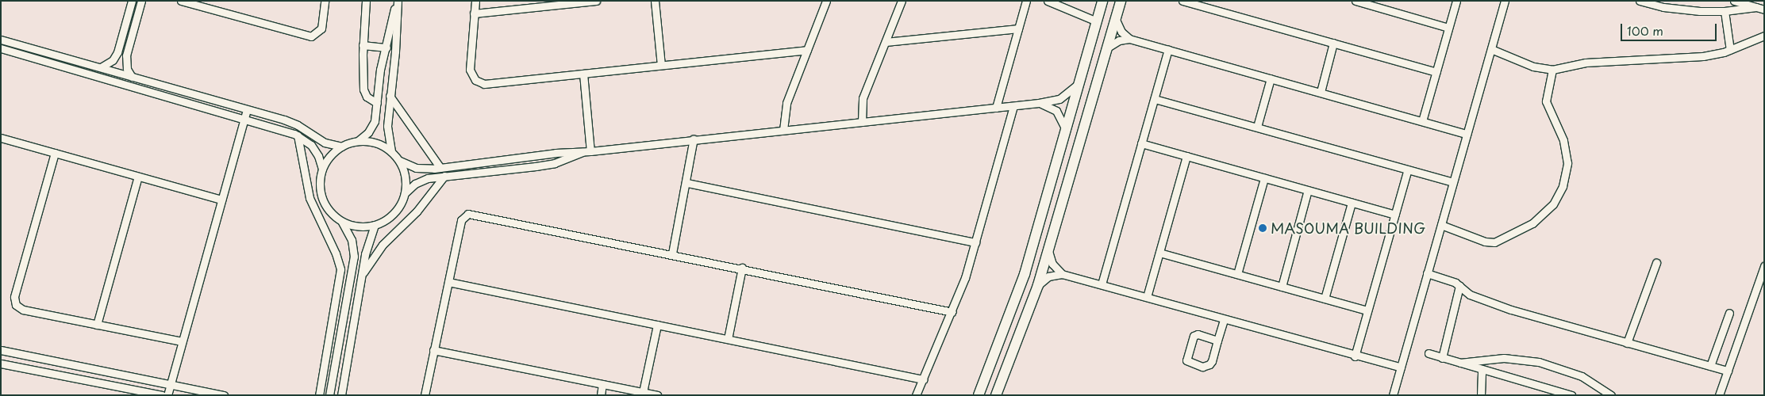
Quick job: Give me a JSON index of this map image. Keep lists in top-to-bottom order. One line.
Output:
{"places":["MASOUMA BUILDING"],"scale_bar":"100 m"}
